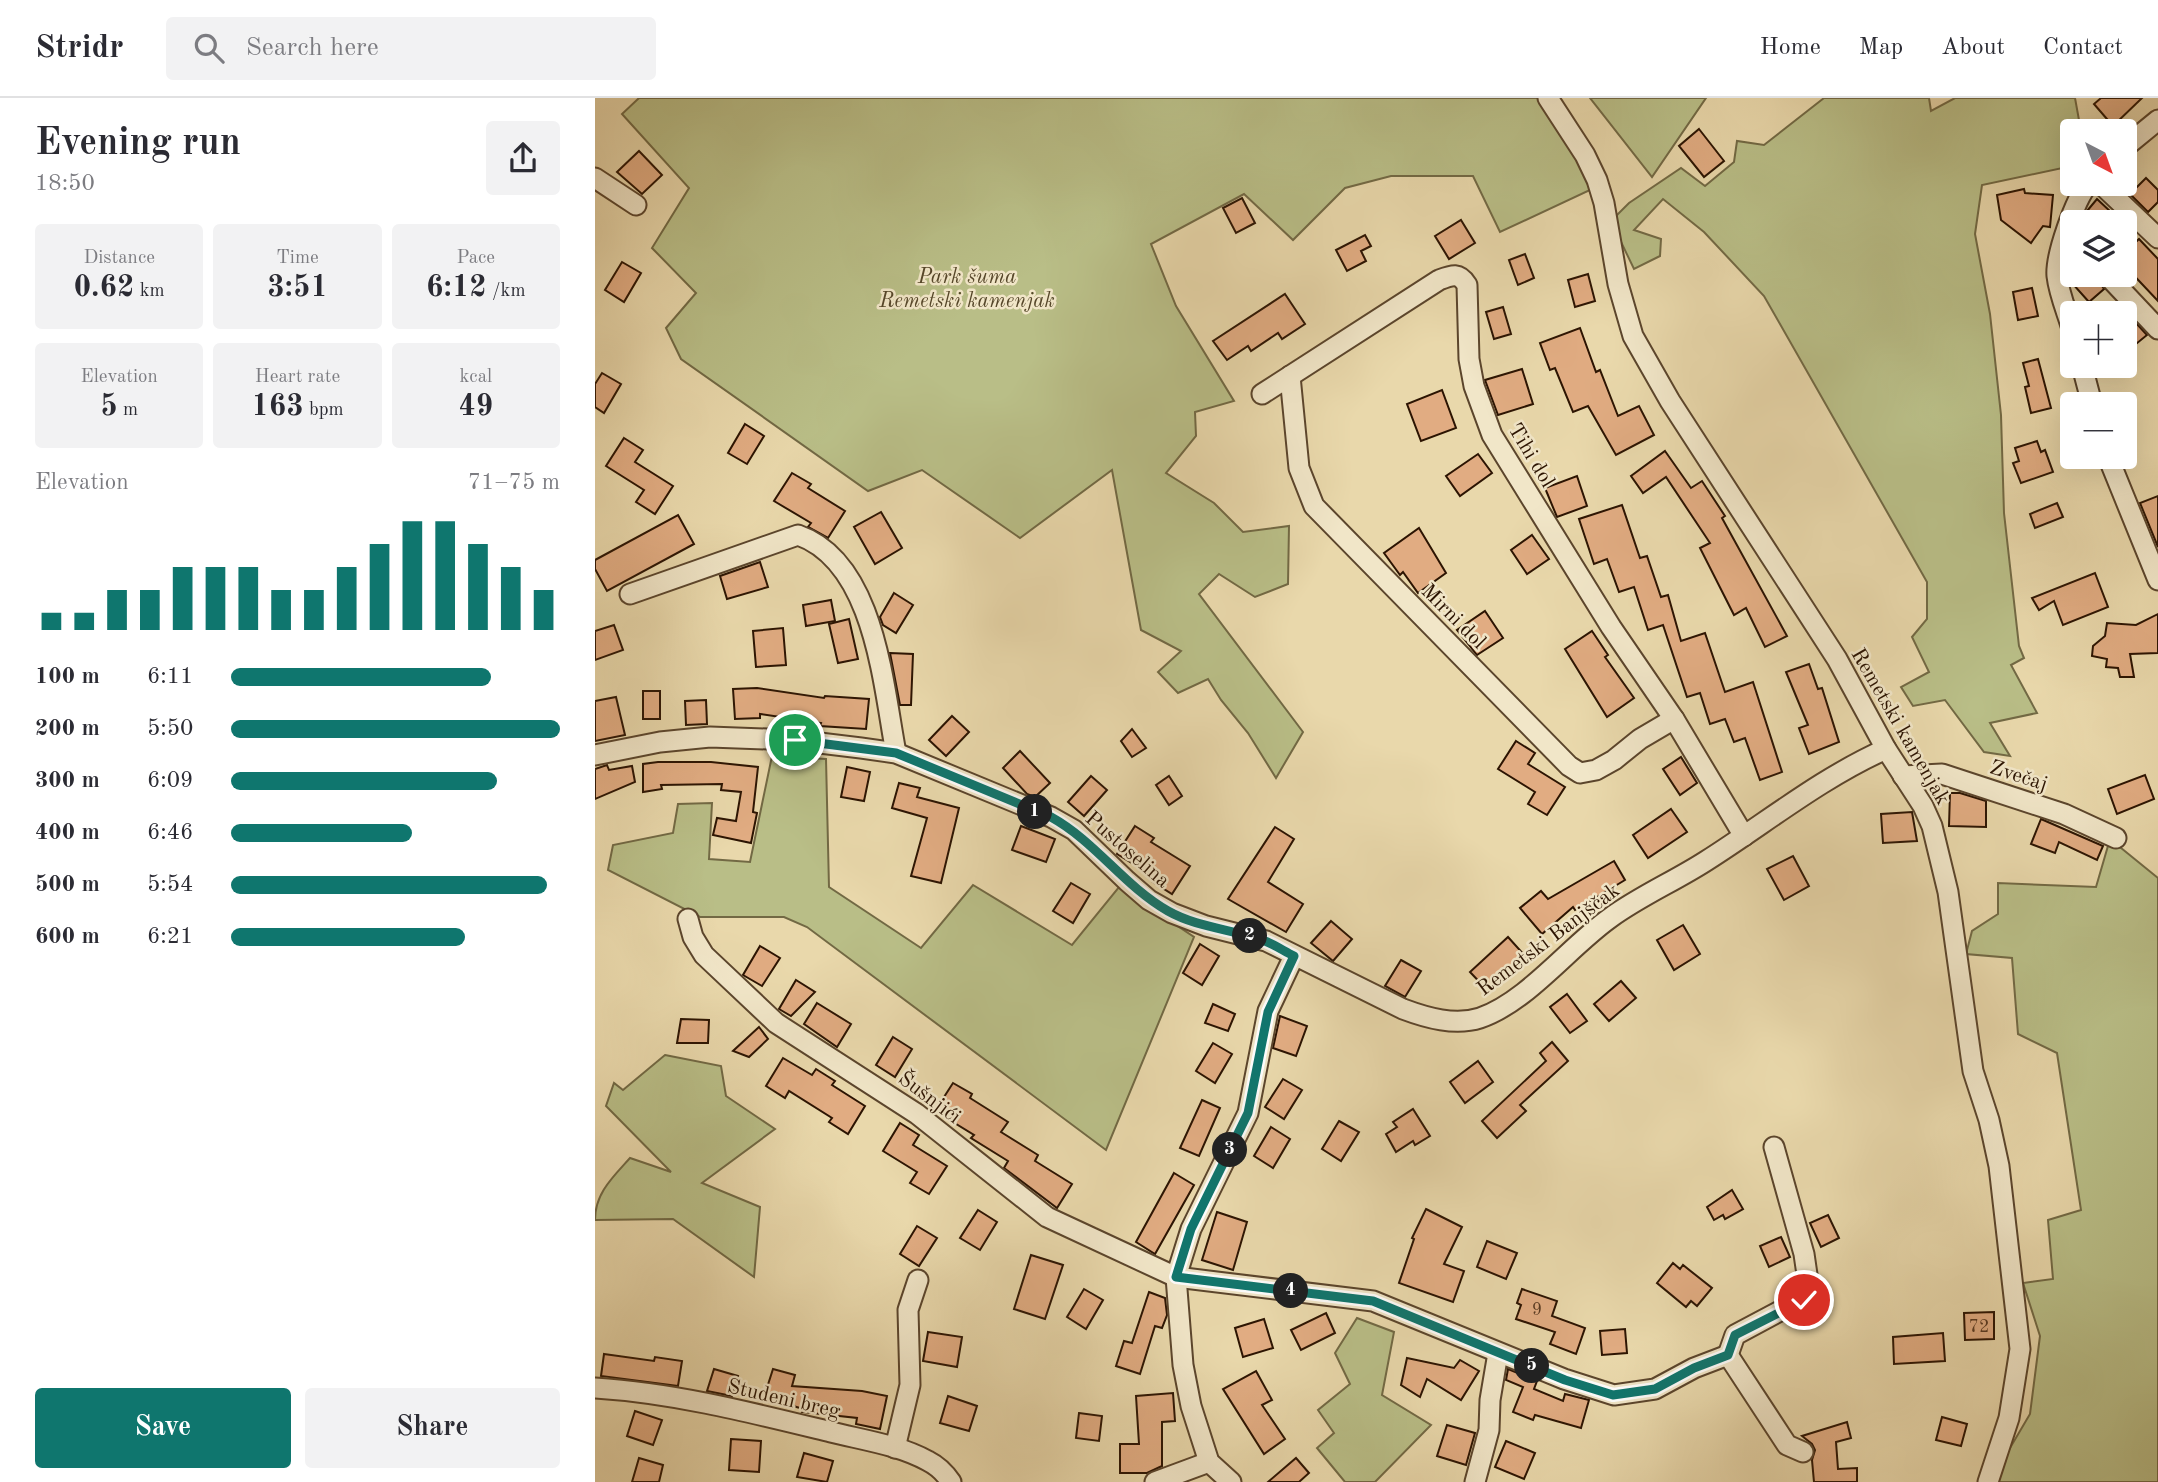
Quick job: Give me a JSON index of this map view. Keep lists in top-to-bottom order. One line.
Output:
{"streets":{"street":["Tihi dol","Mirni dol","Remetski kamenjak","Zvečaj","Pustoselina","Remetski Banjščak","Šušnjići","Studeni breg"]},"crossings":[["Tihi dol","Mirni dol"],["Tihi dol","Remetski Banjščak"],["Remetski kamenjak","Zvečaj"],["Remetski kamenjak","Remetski Banjščak"],["Pustoselina","Remetski Banjščak"]],"parks":["Park šuma Remetski kamenjak"],"house_numbers":["9","72"],"north":"bottom right","page":{"header":"Stridr","search":"Search here","nav":["Home","Map","About","Contact"],"heading":["Evening run","18:50"],"map_buttons":["+","−"],"stats":[["Distance","0.62 km"],["Time","3:51"],["Pace","6:12 /km"],["Elevation","5 m"],["Heart rate","163 bpm"],["kcal","49"]],"chart":["Elevation","71–75 m"],"list":[{"name":"100 m","note":"6:11"},{"name":"200 m","note":"5:50"},{"name":"300 m","note":"6:09"},{"name":"400 m","note":"6:46"},{"name":"500 m","note":"5:54"},{"name":"600 m","note":"6:21"}],"pins":["1","2","3","4","5"],"buttons":["Save","Share"]}}
